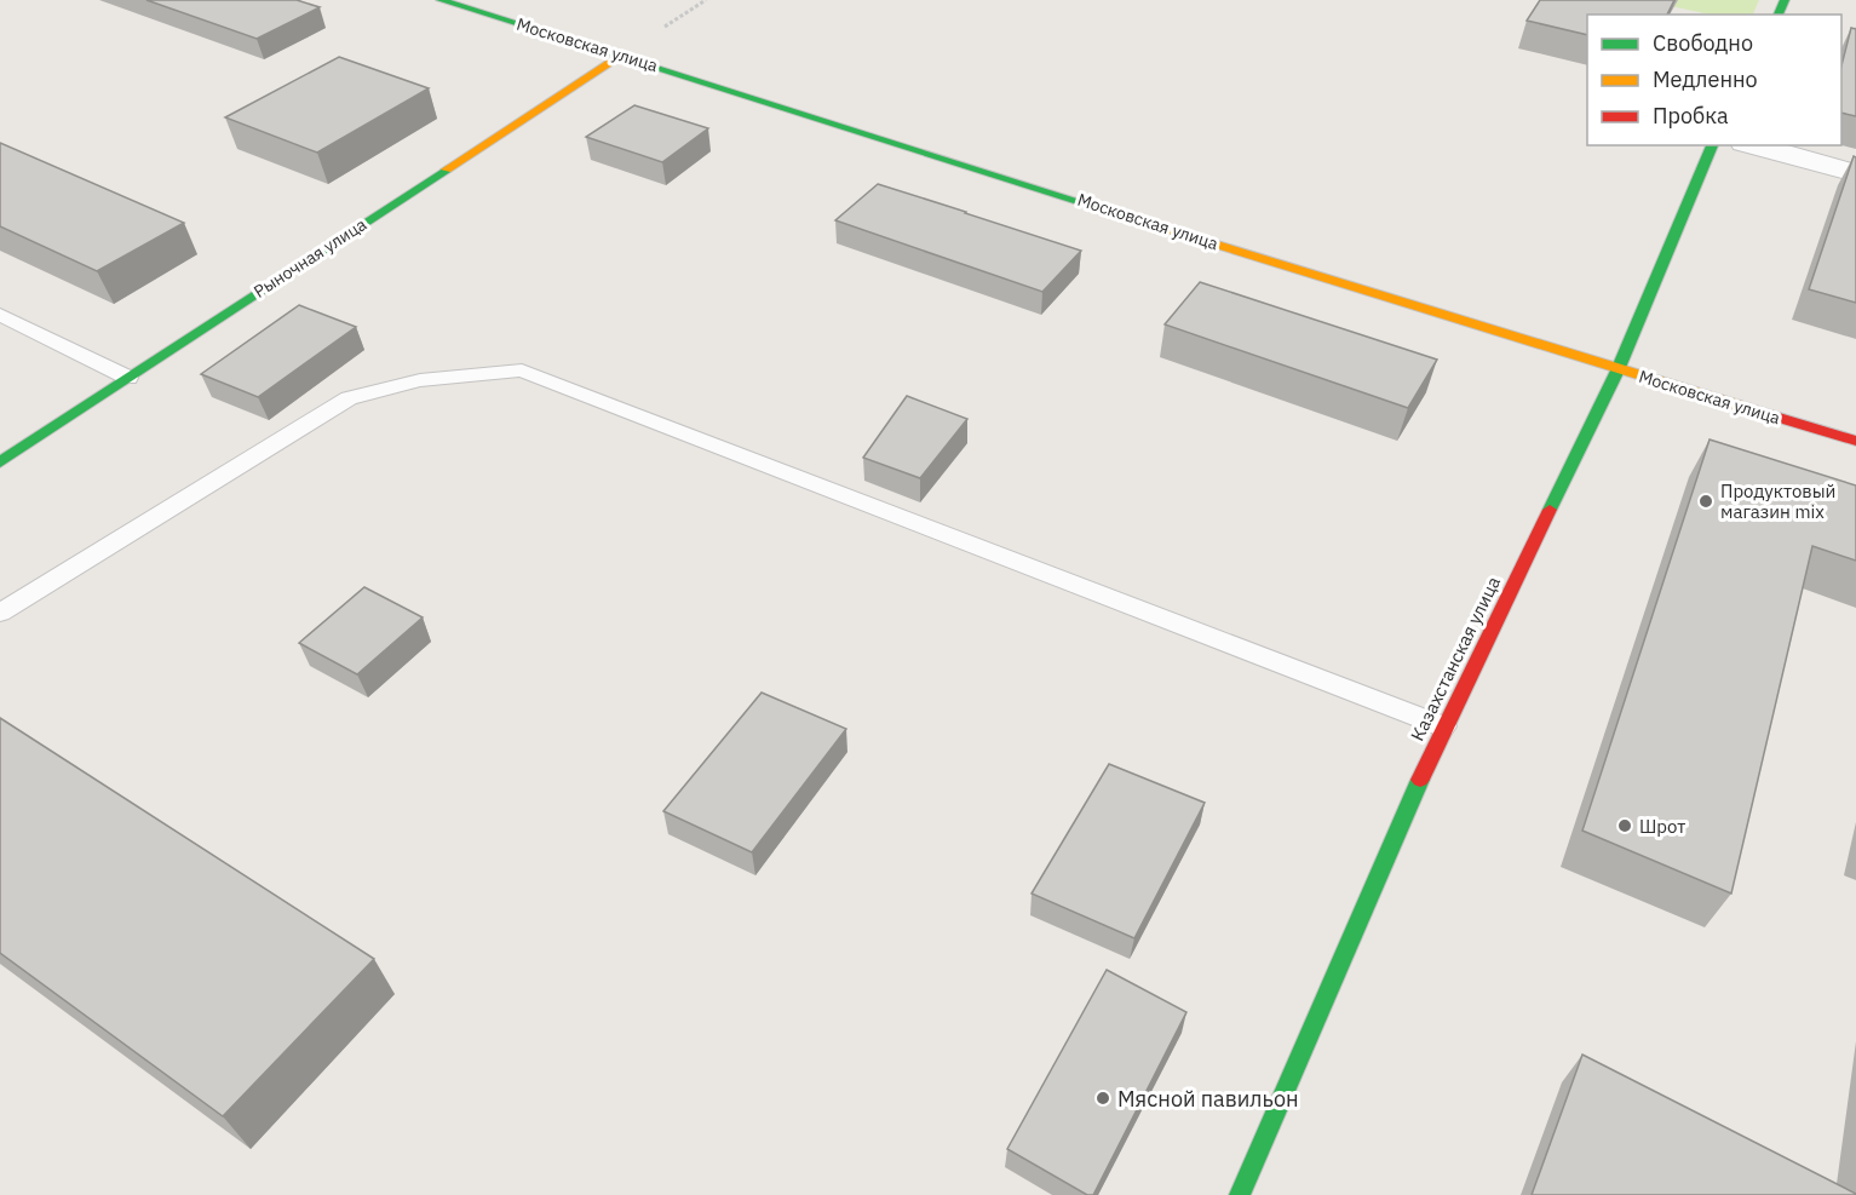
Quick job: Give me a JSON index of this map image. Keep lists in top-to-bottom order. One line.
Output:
{"streets":{"street":["Московская улица","Рыночная улица","Казахстанская улица"]},"crossings":[["Московская улица","Рыночная улица"],["Московская улица","Казахстанская улица"]],"places":["Продуктовый магазин mix","Шрот","Мясной павильон"],"legend":["Свободно","Медленно","Пробка"]}
